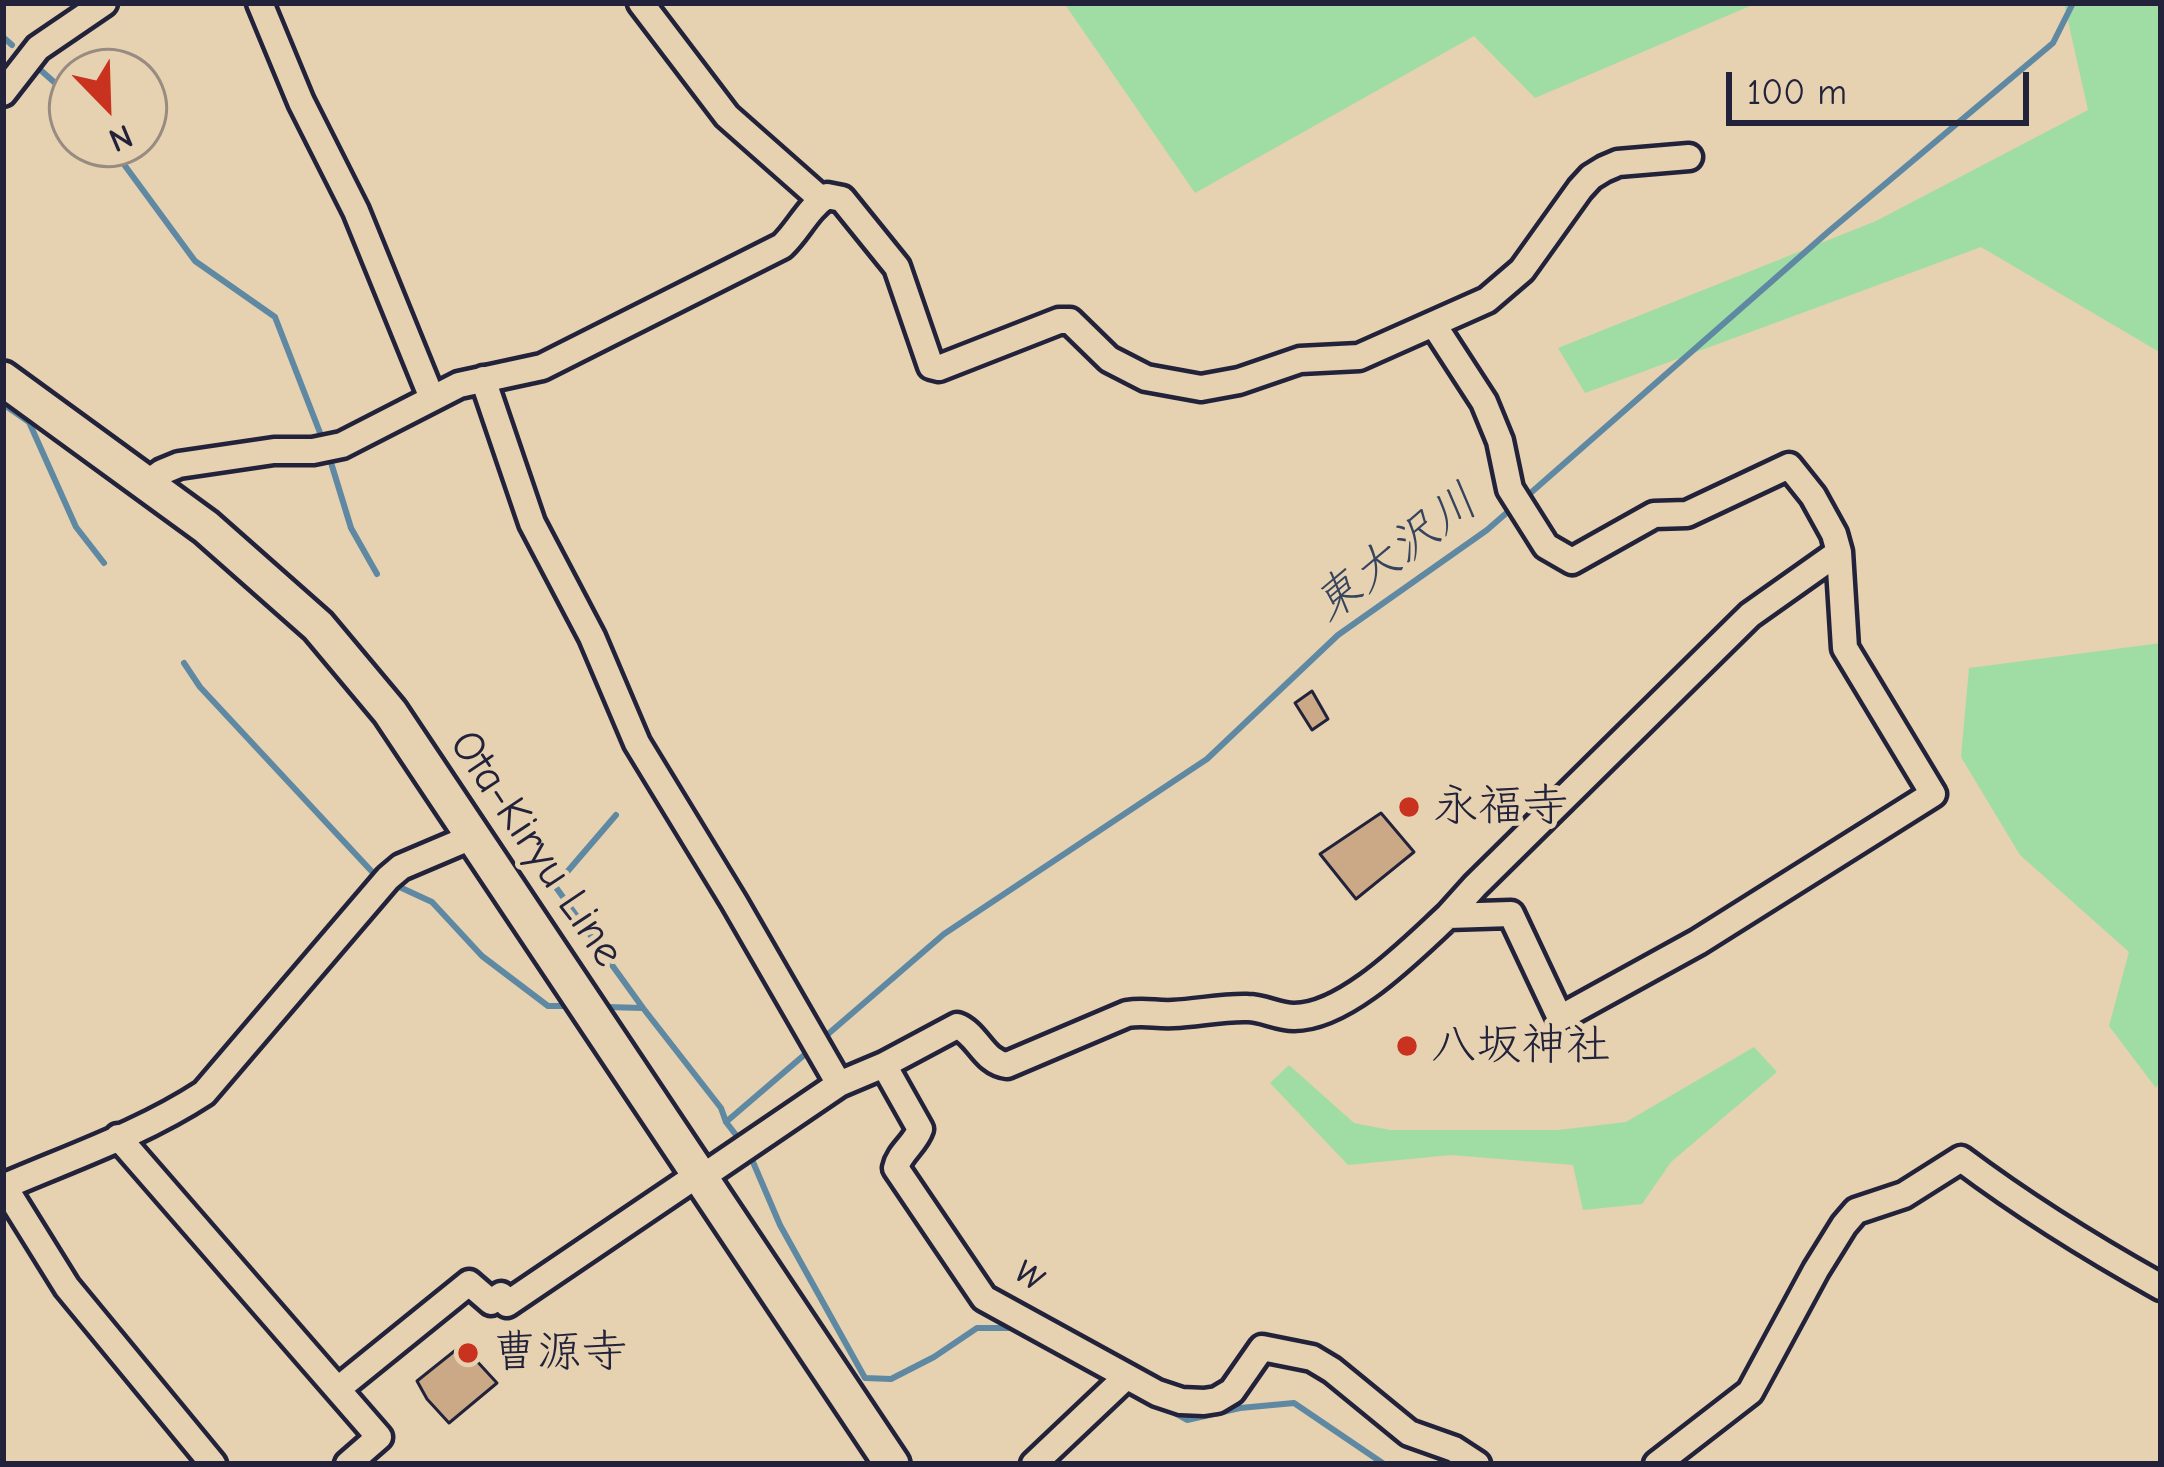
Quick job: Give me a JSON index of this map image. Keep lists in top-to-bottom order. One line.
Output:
{"streets":{"main road":["Ota-Kiryu Line"],"street":["w"]},"water":["東大沢川"],"places":["永福寺","八坂神社","曹源寺"],"scale_bar":"100 m","north":"bottom right"}
